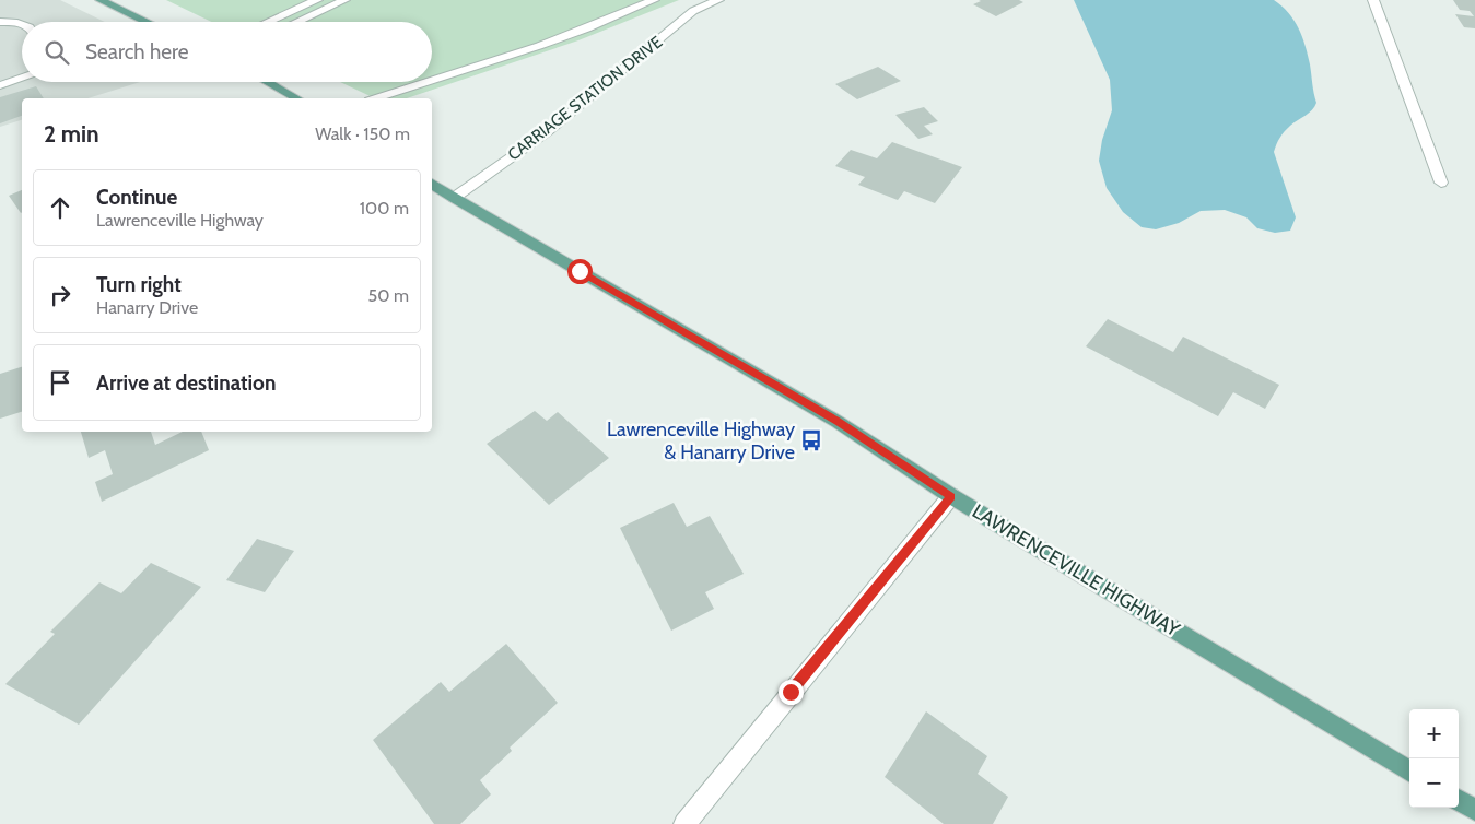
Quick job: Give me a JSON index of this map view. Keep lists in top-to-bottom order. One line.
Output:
{"streets":{"main road":["LAWRENCEVILLE HIGHWAY"],"street":["CARRIAGE STATION DRIVE"]},"crossings":[["CARRIAGE STATION DRIVE","LAWRENCEVILLE HIGHWAY"]],"places":{"bus stop":["Lawrenceville Highway & Hanarry Drive"]},"page":{"search":"Search here","heading":["2 min","Walk · 150 m"],"list":[["Continue","Lawrenceville Highway","100 m"],["Turn right","Hanarry Drive","50 m"],"Arrive at destination"],"map_buttons":["+","−"]}}
